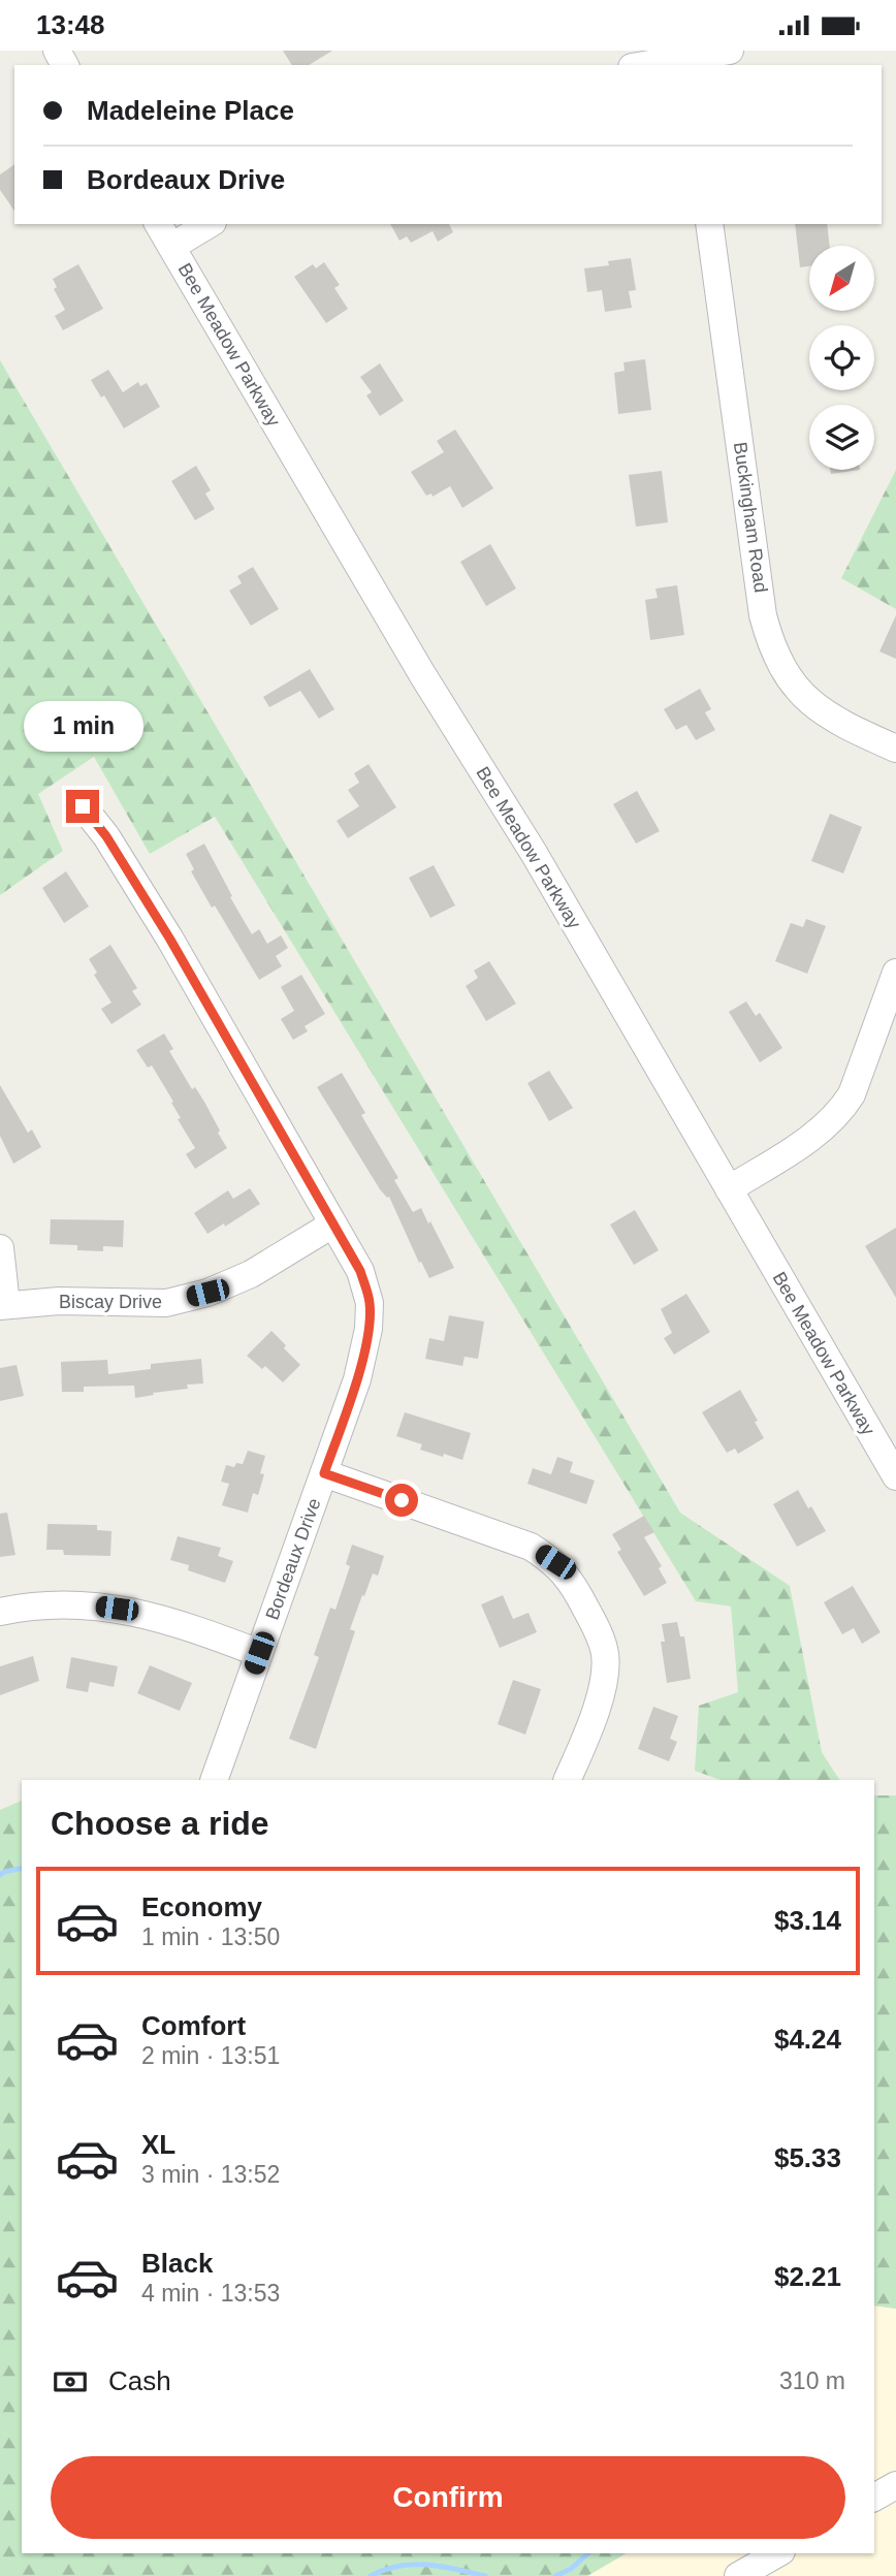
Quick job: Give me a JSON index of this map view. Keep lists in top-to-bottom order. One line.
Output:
{"streets":{"street":["Bee Meadow Parkway","Buckingham Road","Biscay Drive","Bordeaux Drive"]},"crossings":[["Biscay Drive","Bordeaux Drive"]],"north":"bottom left","page":{"status":"13:48","banner":["Madeleine Place","Bordeaux Drive"],"bubble":"1 min","heading":"Choose a ride","list":[{"name":"Economy","note":"1 min · 13:50","value":"$3.14"},{"name":"Comfort","note":"2 min · 13:51","value":"$4.24"},{"name":"XL","note":"3 min · 13:52","value":"$5.33"},{"name":"Black","note":"4 min · 13:53","value":"$2.21"}],"pay":["Cash","310 m"],"buttons":"Confirm"}}
